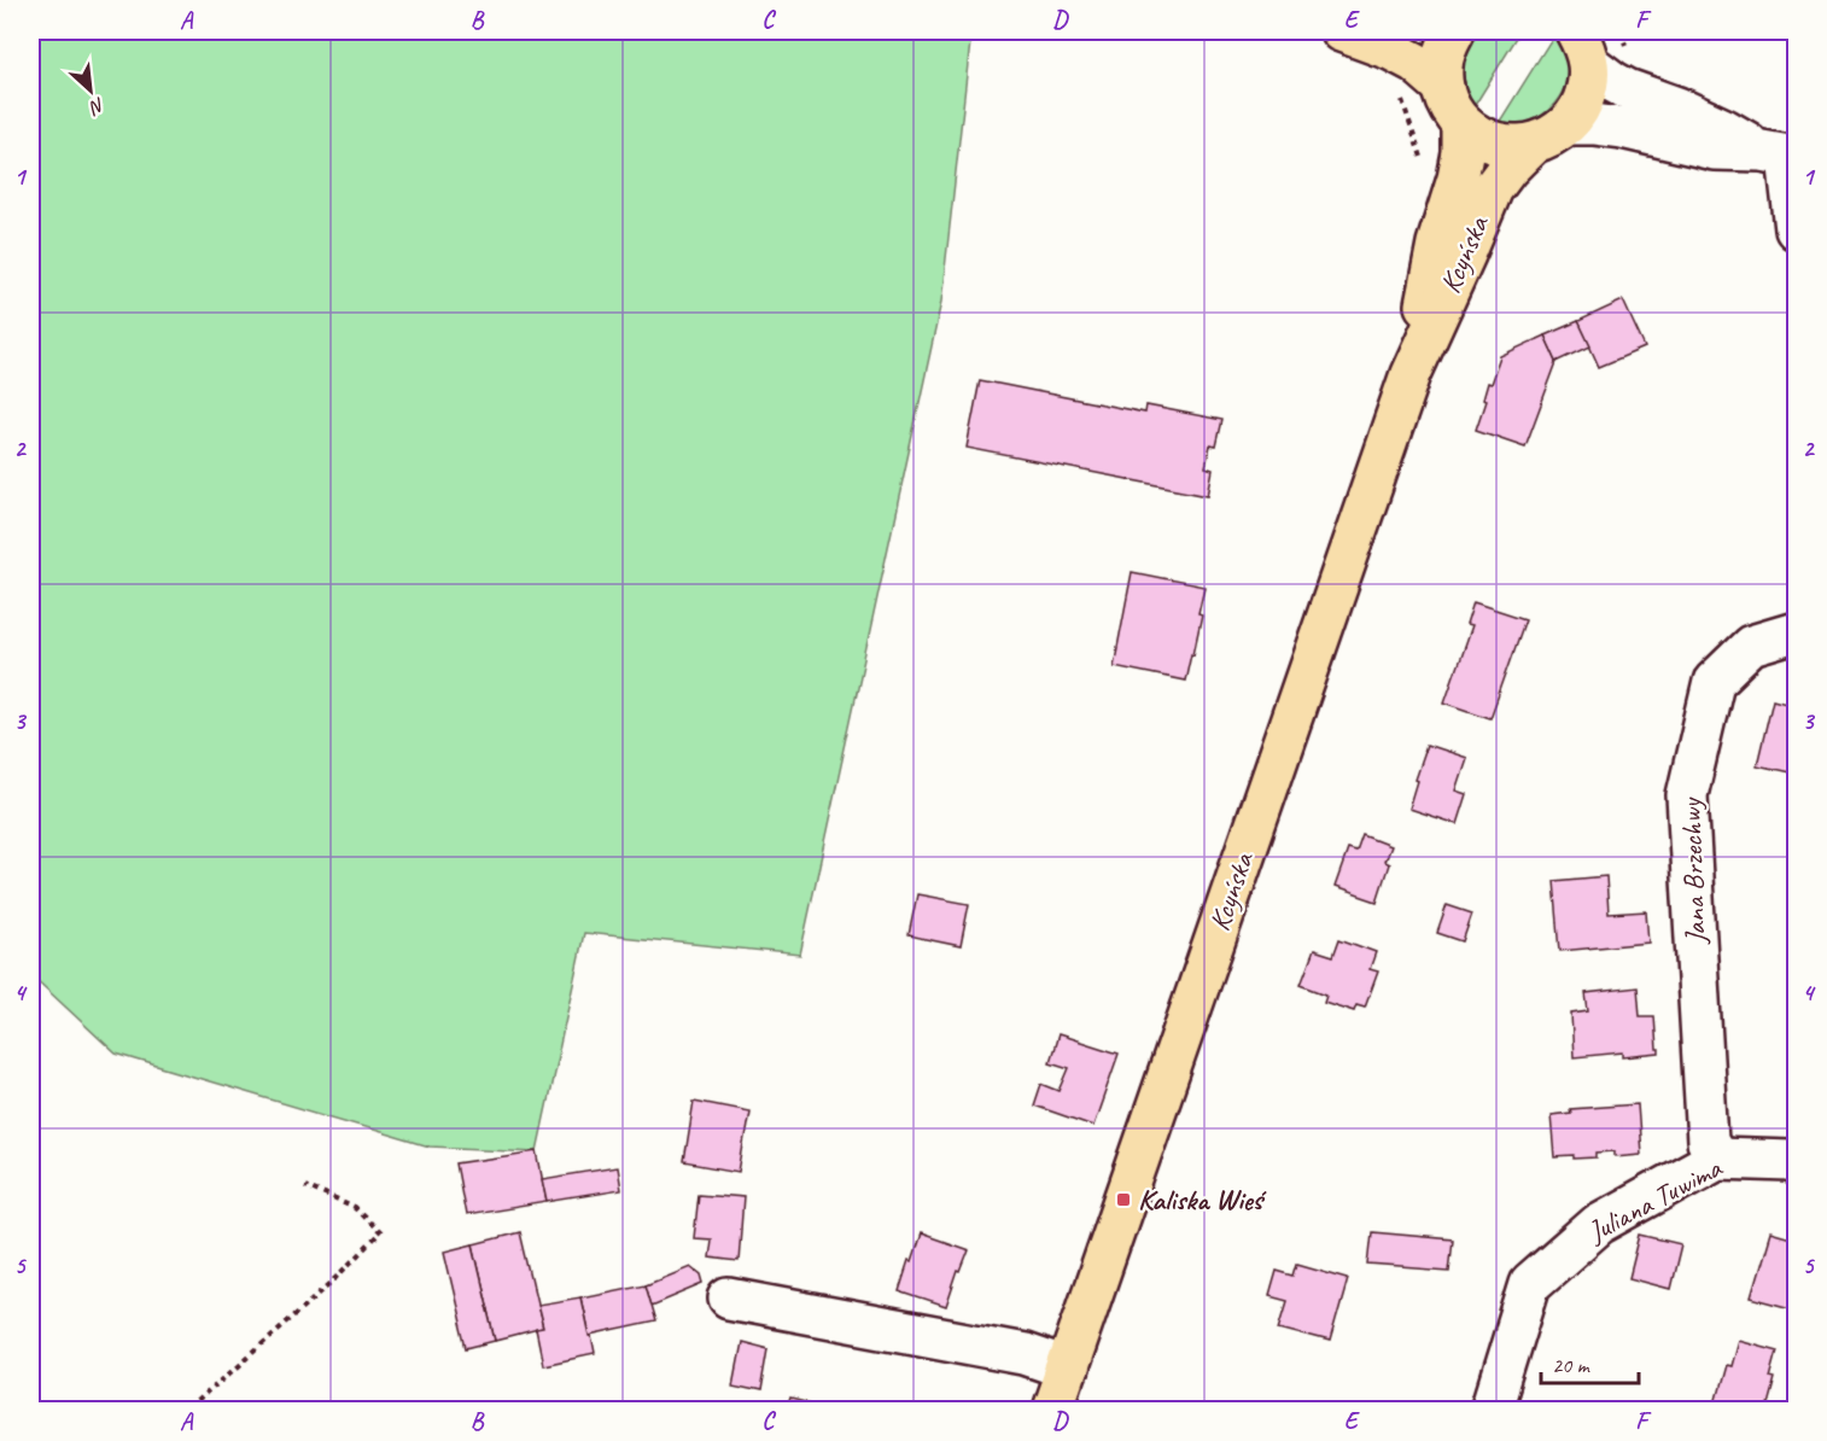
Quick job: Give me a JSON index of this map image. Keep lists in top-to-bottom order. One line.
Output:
{"streets":{"main road":["Kcyńska"],"street":["Jana Brzechwy","Juliana Tuwima"]},"crossings":[["Jana Brzechwy","Juliana Tuwima"]],"places":{"transit":["Kaliska Wieś"]},"scale_bar":"20 m","north":"bottom right","grid":{"columns":["A","B","C","D","E","F"],"rows":["1","2","3","4","5"]}}
